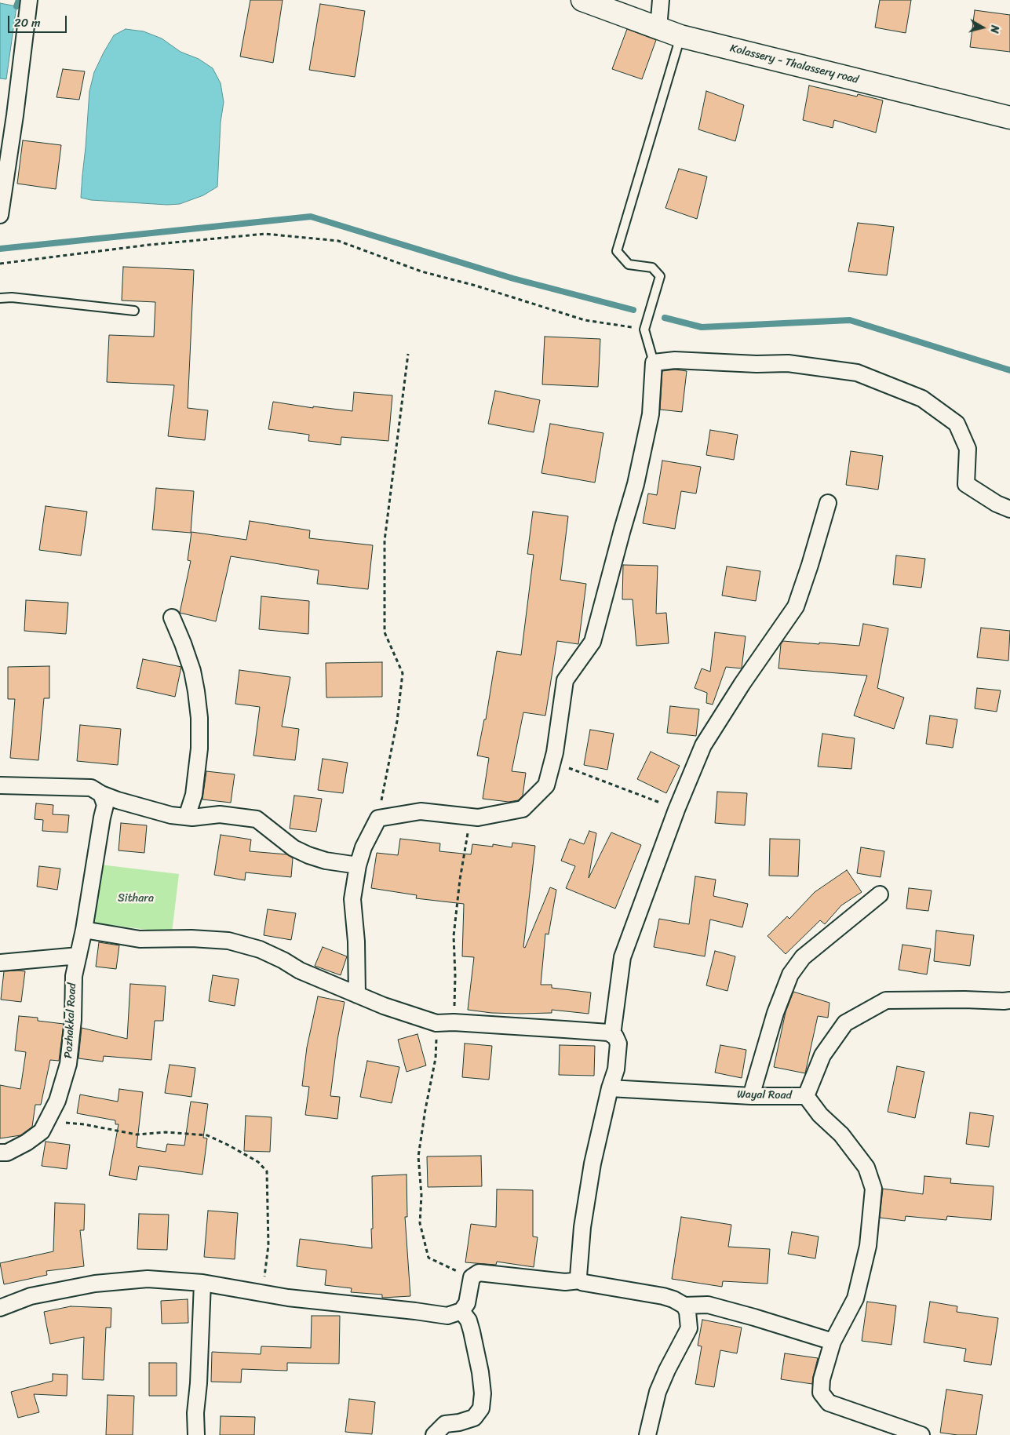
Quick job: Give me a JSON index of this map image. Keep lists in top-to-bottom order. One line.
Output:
{"streets":{"main road":["Kolassery - Thalassery road"],"street":["Pozhakkal Road","Wayal Road"]},"parks":["Sithara"],"scale_bar":"20 m","north":"right"}
